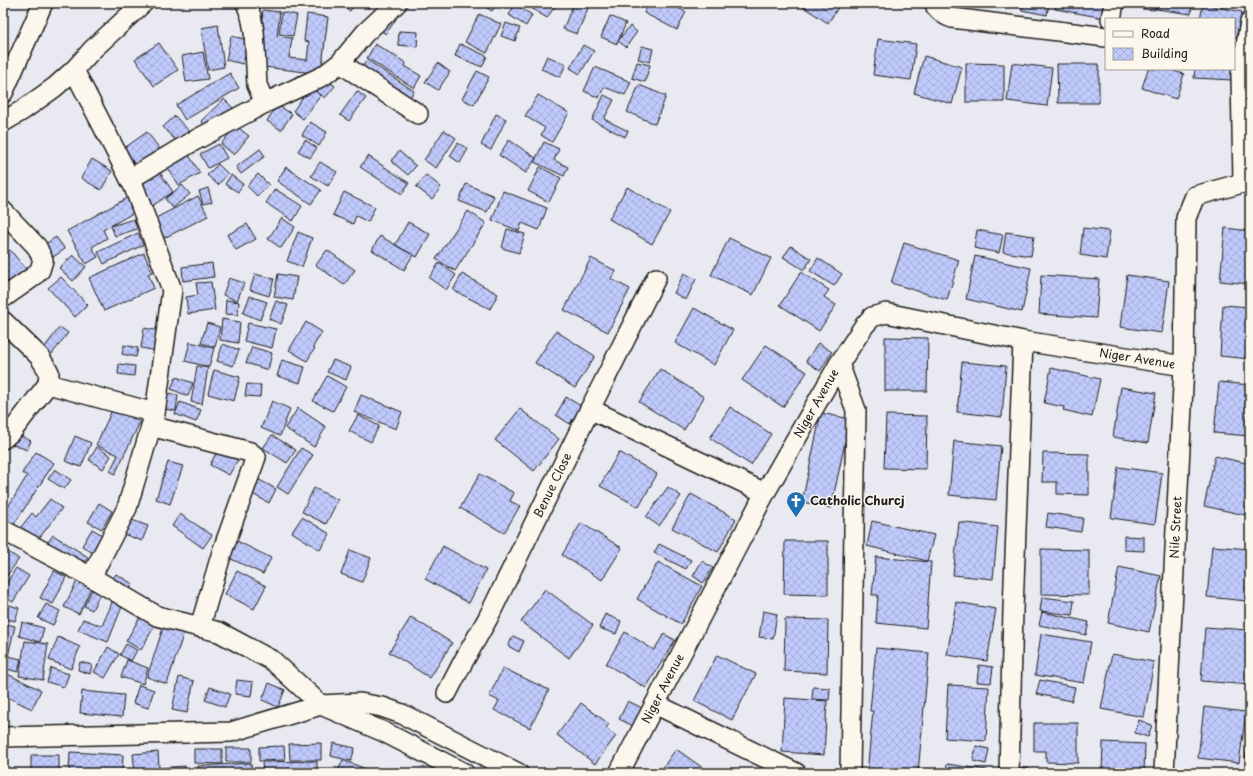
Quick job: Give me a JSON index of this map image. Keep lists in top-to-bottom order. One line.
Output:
{"streets":{"street":["Niger Avenue","Benue Close","Nile Street"]},"crossings":[["Niger Avenue","Nile Street"]],"places":{"church":["Catholic Churcj"]},"legend":["Road","Building"]}
